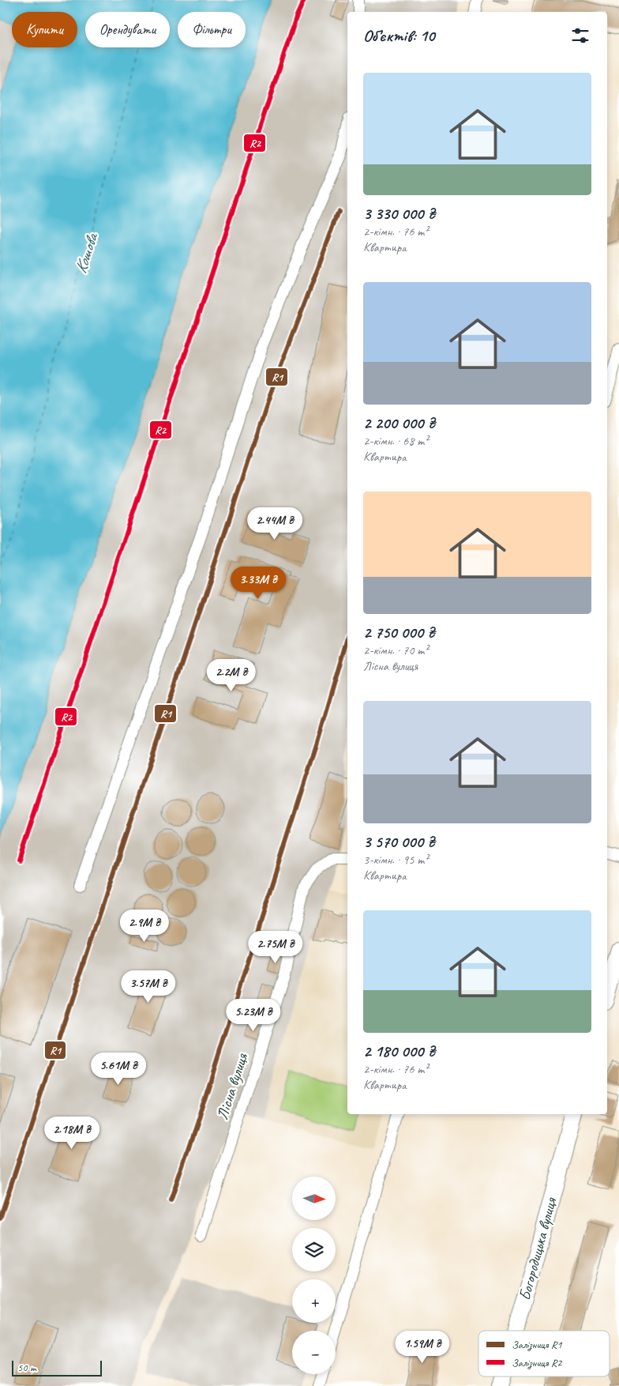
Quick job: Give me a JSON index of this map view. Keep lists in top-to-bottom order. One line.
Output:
{"streets":{"street":["Лісна вулиця","Богородицька вулиця"]},"water":["Кошова"],"lines":["rail line R2","rail line R1"],"legend":["Залізниця R1","Залізниця R2"],"scale_bar":"50 m","north":"right","page":{"chip":["Купити","Орендувати","Фільтри"],"heading":"Об’єктів: 10","list":[{"name":"3 330 000 ₴","note":"2-кімн. · 76 m² · Квартира"},{"name":"2 200 000 ₴","note":"2-кімн. · 68 m² · Квартира"},{"name":"2 750 000 ₴","note":"2-кімн. · 70 m² · Лісна вулиця"},{"name":"3 570 000 ₴","note":"3-кімн. · 95 m² · Квартира"},{"name":"2 180 000 ₴","note":"2-кімн. · 76 m² · Квартира"}],"price":["2.44M ₴","3.33M ₴","2.2M ₴","2.9M ₴","2.75M ₴","3.57M ₴","5.23M ₴","5.61M ₴","2.18M ₴","1.59M ₴"],"map_buttons":["+","−"],"scale":"50 m"}}
